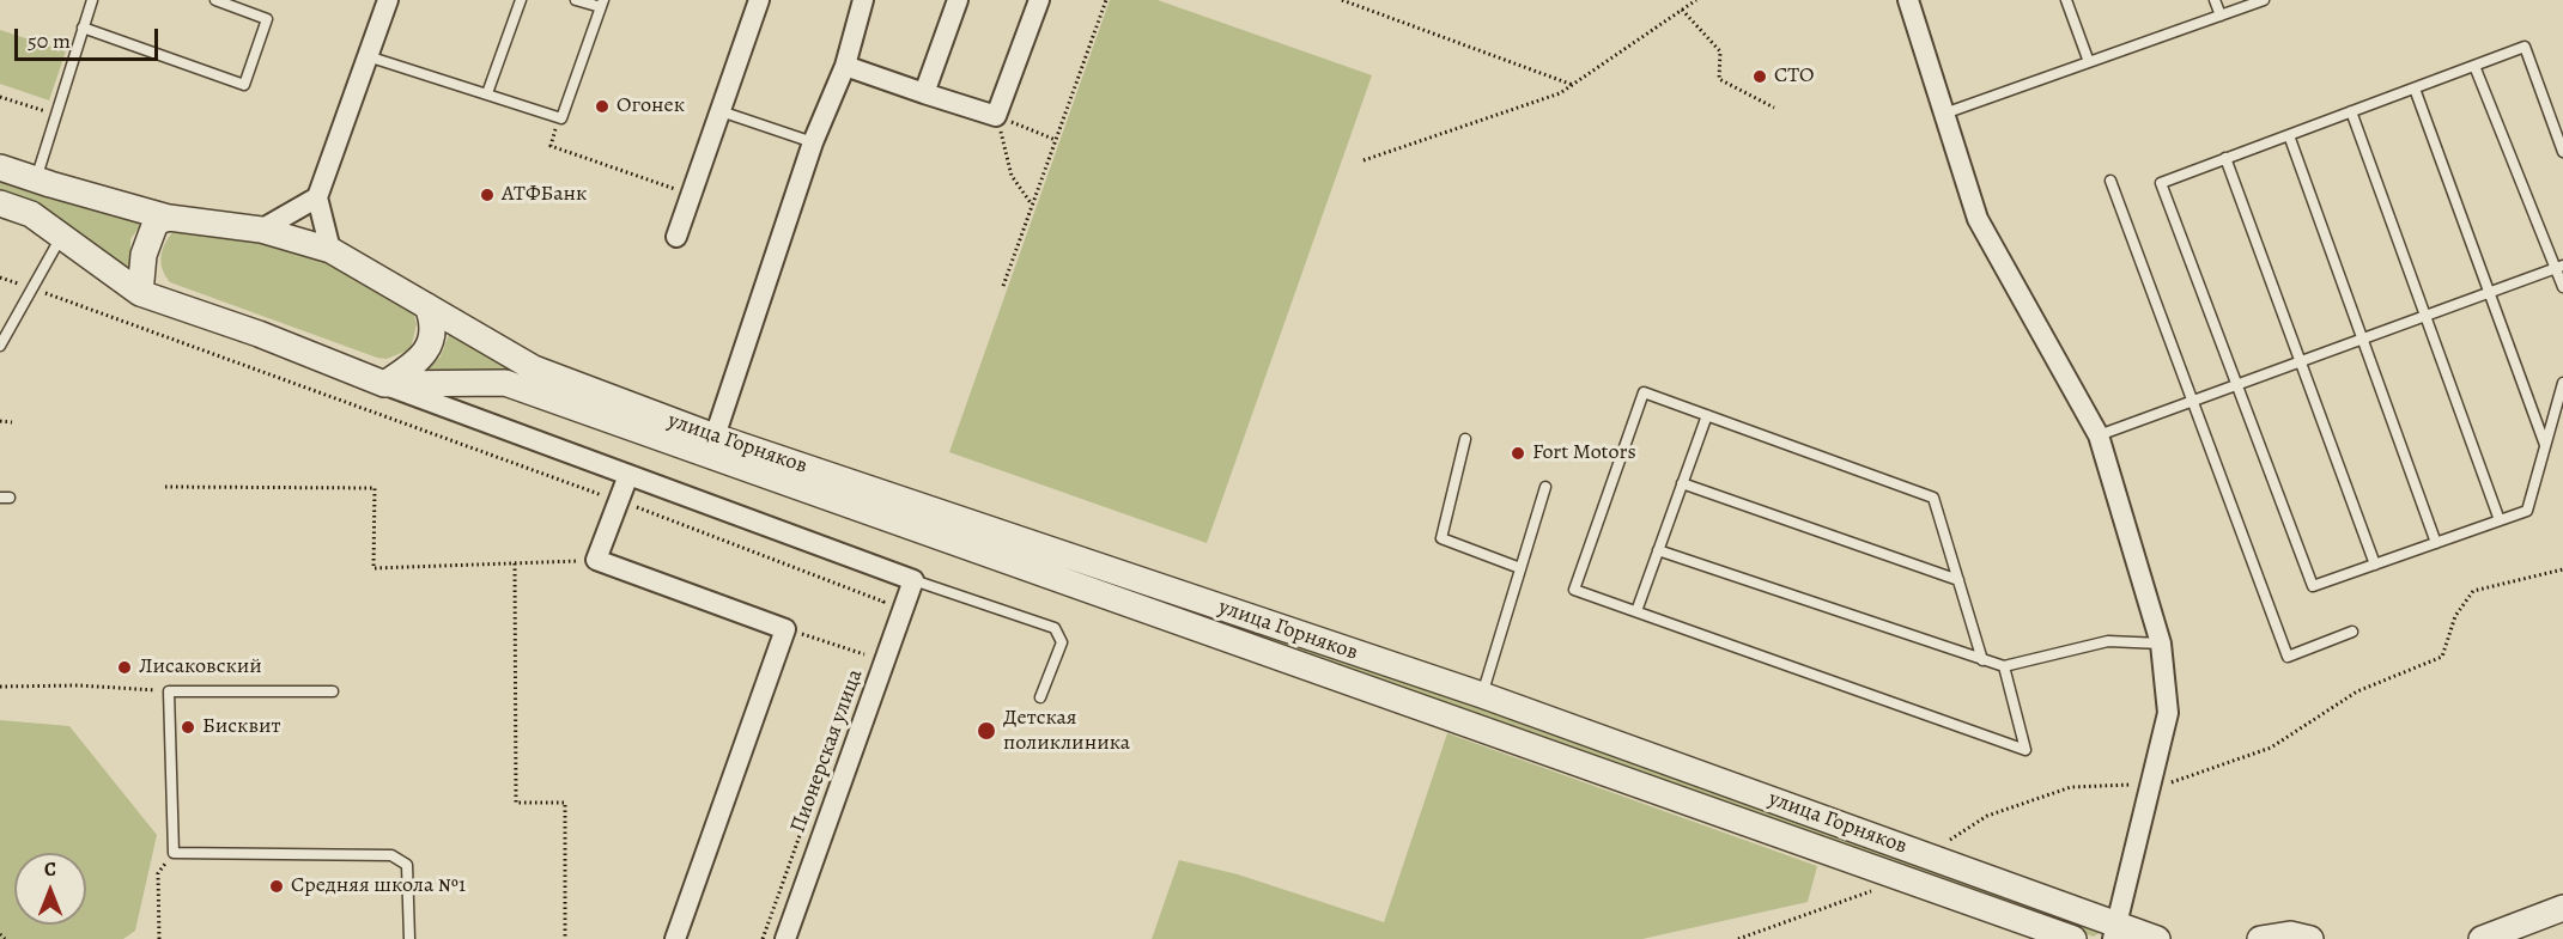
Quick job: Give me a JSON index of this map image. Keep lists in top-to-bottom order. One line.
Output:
{"streets":{"street":["улица Горняков","Пионерская улица"]},"crossings":[["улица Горняков","Пионерская улица"]],"places":["СТО","Огонек","АТФБанк","Fort Motors","Лисаковский","Бисквит","Детская поликлиника","Средняя школа №1"],"scale_bar":"50 m","north":"top"}
